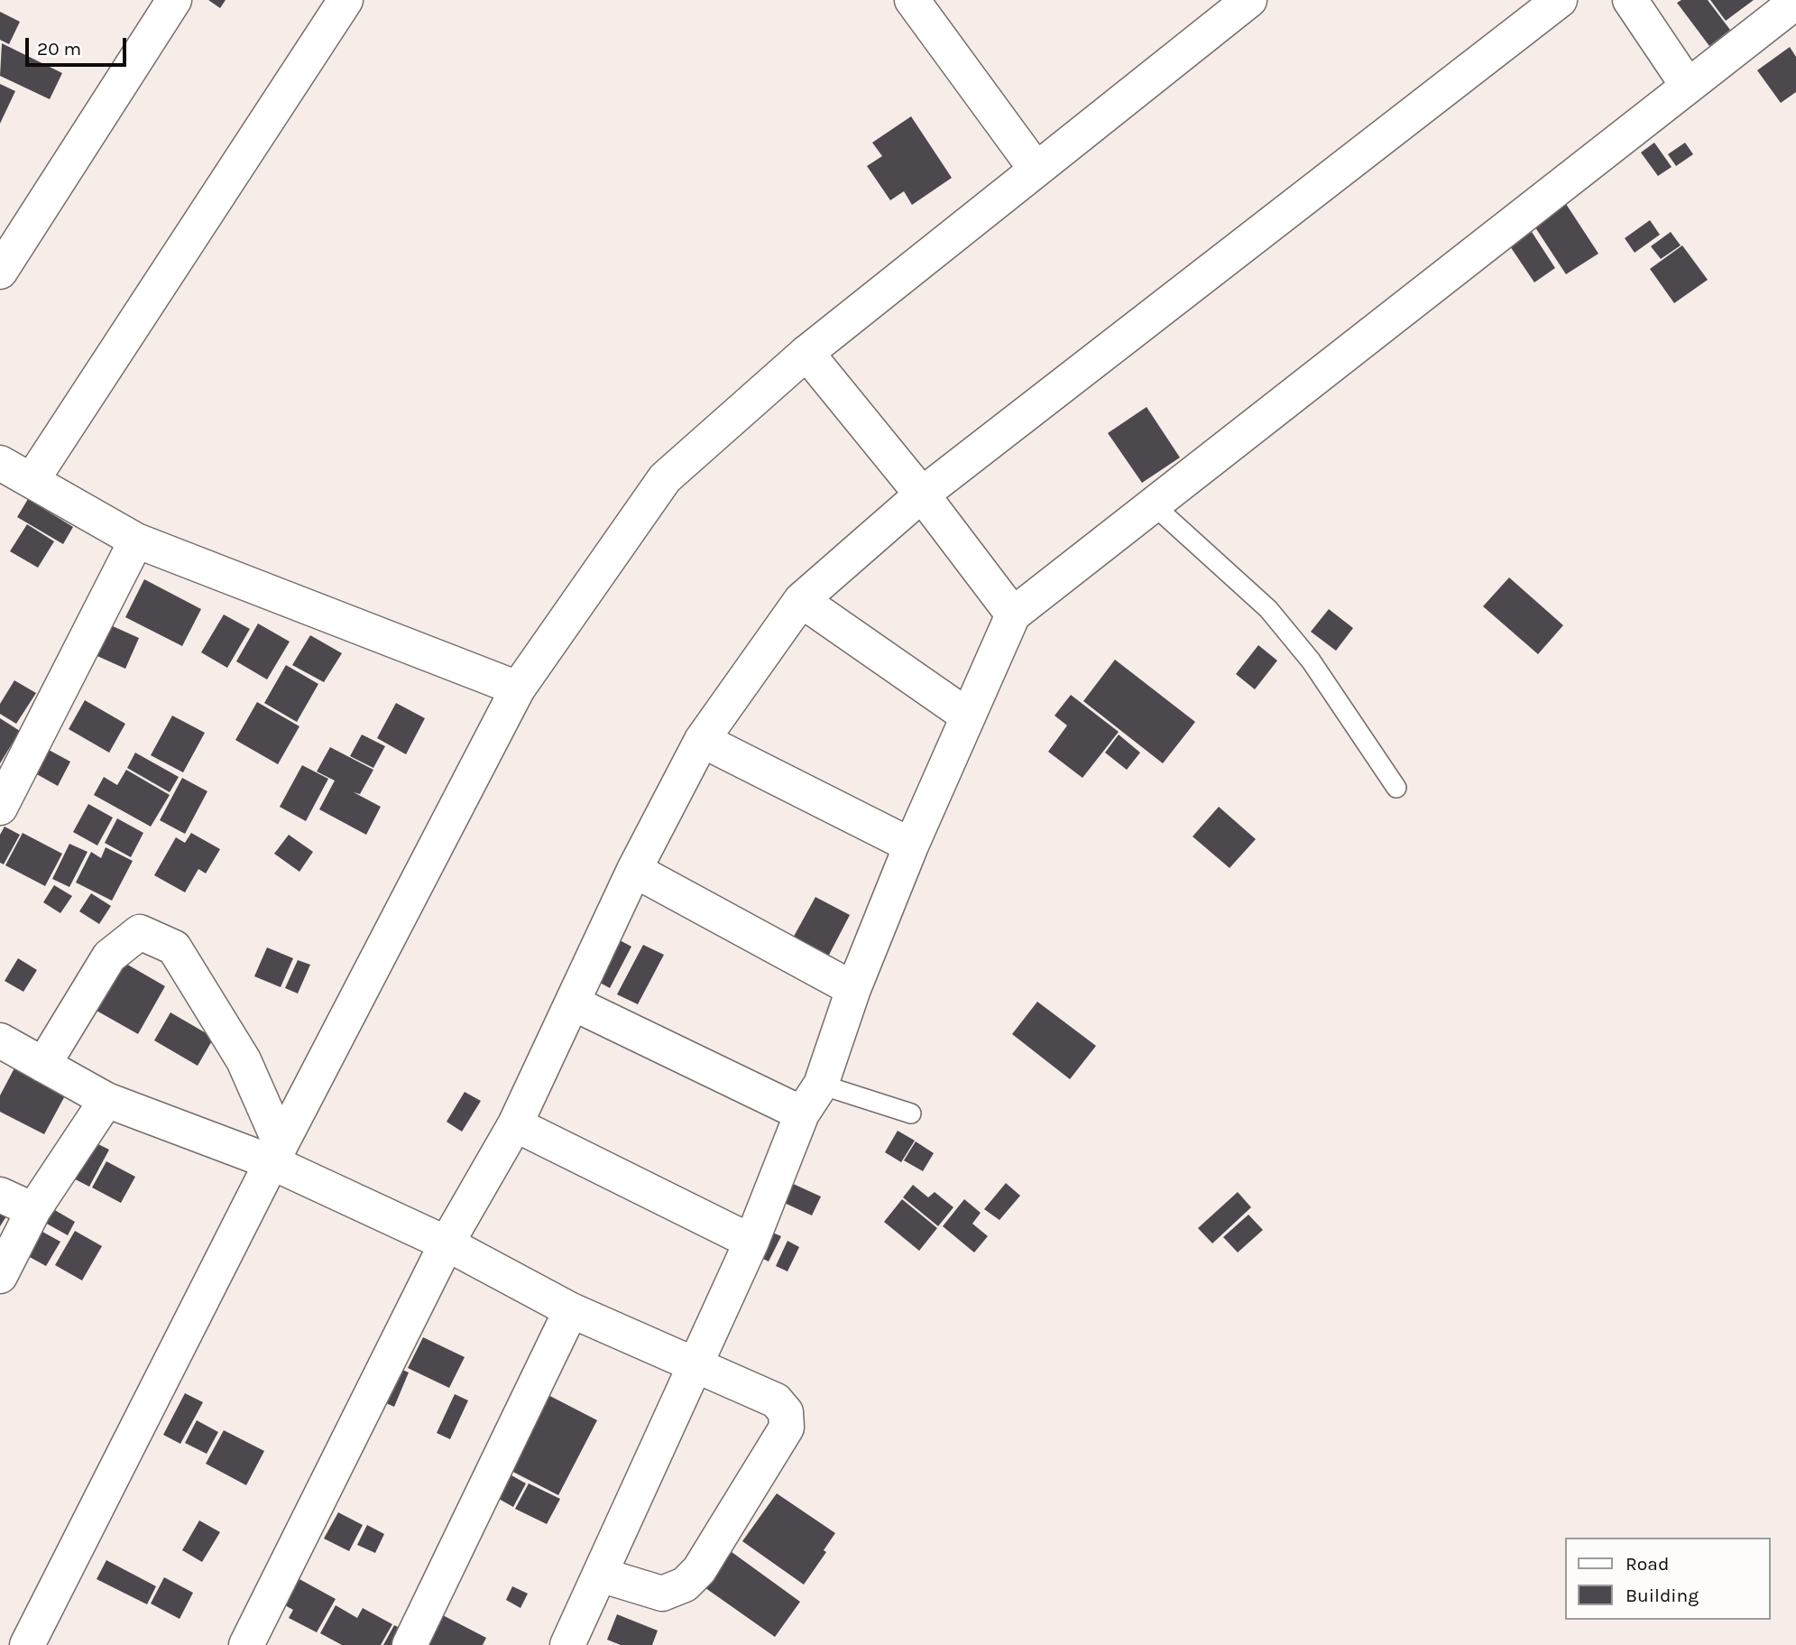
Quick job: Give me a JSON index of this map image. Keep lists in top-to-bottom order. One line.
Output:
{"legend":["Road","Building"],"scale_bar":"20 m"}
